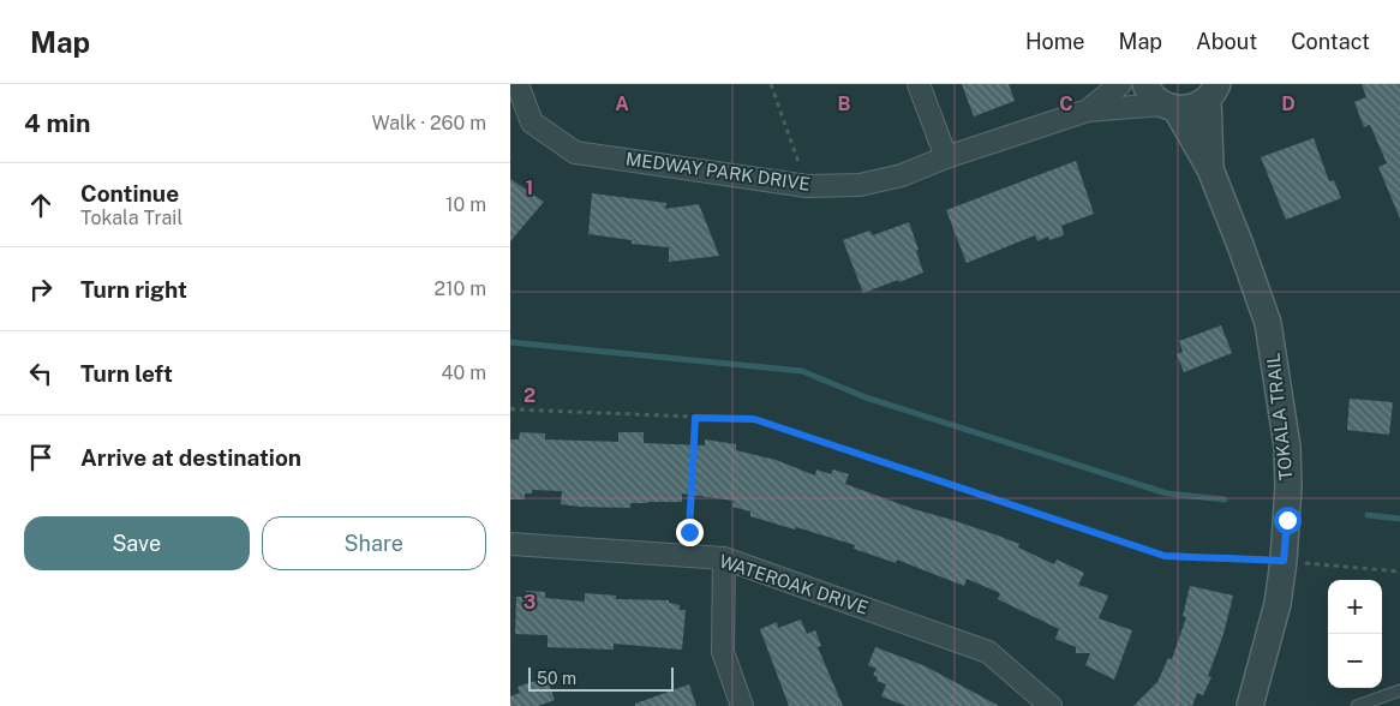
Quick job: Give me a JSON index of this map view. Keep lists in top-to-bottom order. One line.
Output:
{"streets":{"street":["MEDWAY PARK DRIVE","TOKALA TRAIL","WATEROAK DRIVE"]},"crossings":[["MEDWAY PARK DRIVE","TOKALA TRAIL"]],"scale_bar":"50 m","page":{"header":"Map","nav":["Home","Map","About","Contact"],"heading":["4 min","Walk · 260 m"],"list":[["Continue","Tokala Trail","10 m"],["Turn right","210 m"],["Turn left","40 m"],"Arrive at destination"],"buttons":["Save","Share"],"map_buttons":["+","−"],"scale":"50 m"},"grid":{"columns":["A","B","C","D"],"rows":["1","2","3"]}}
